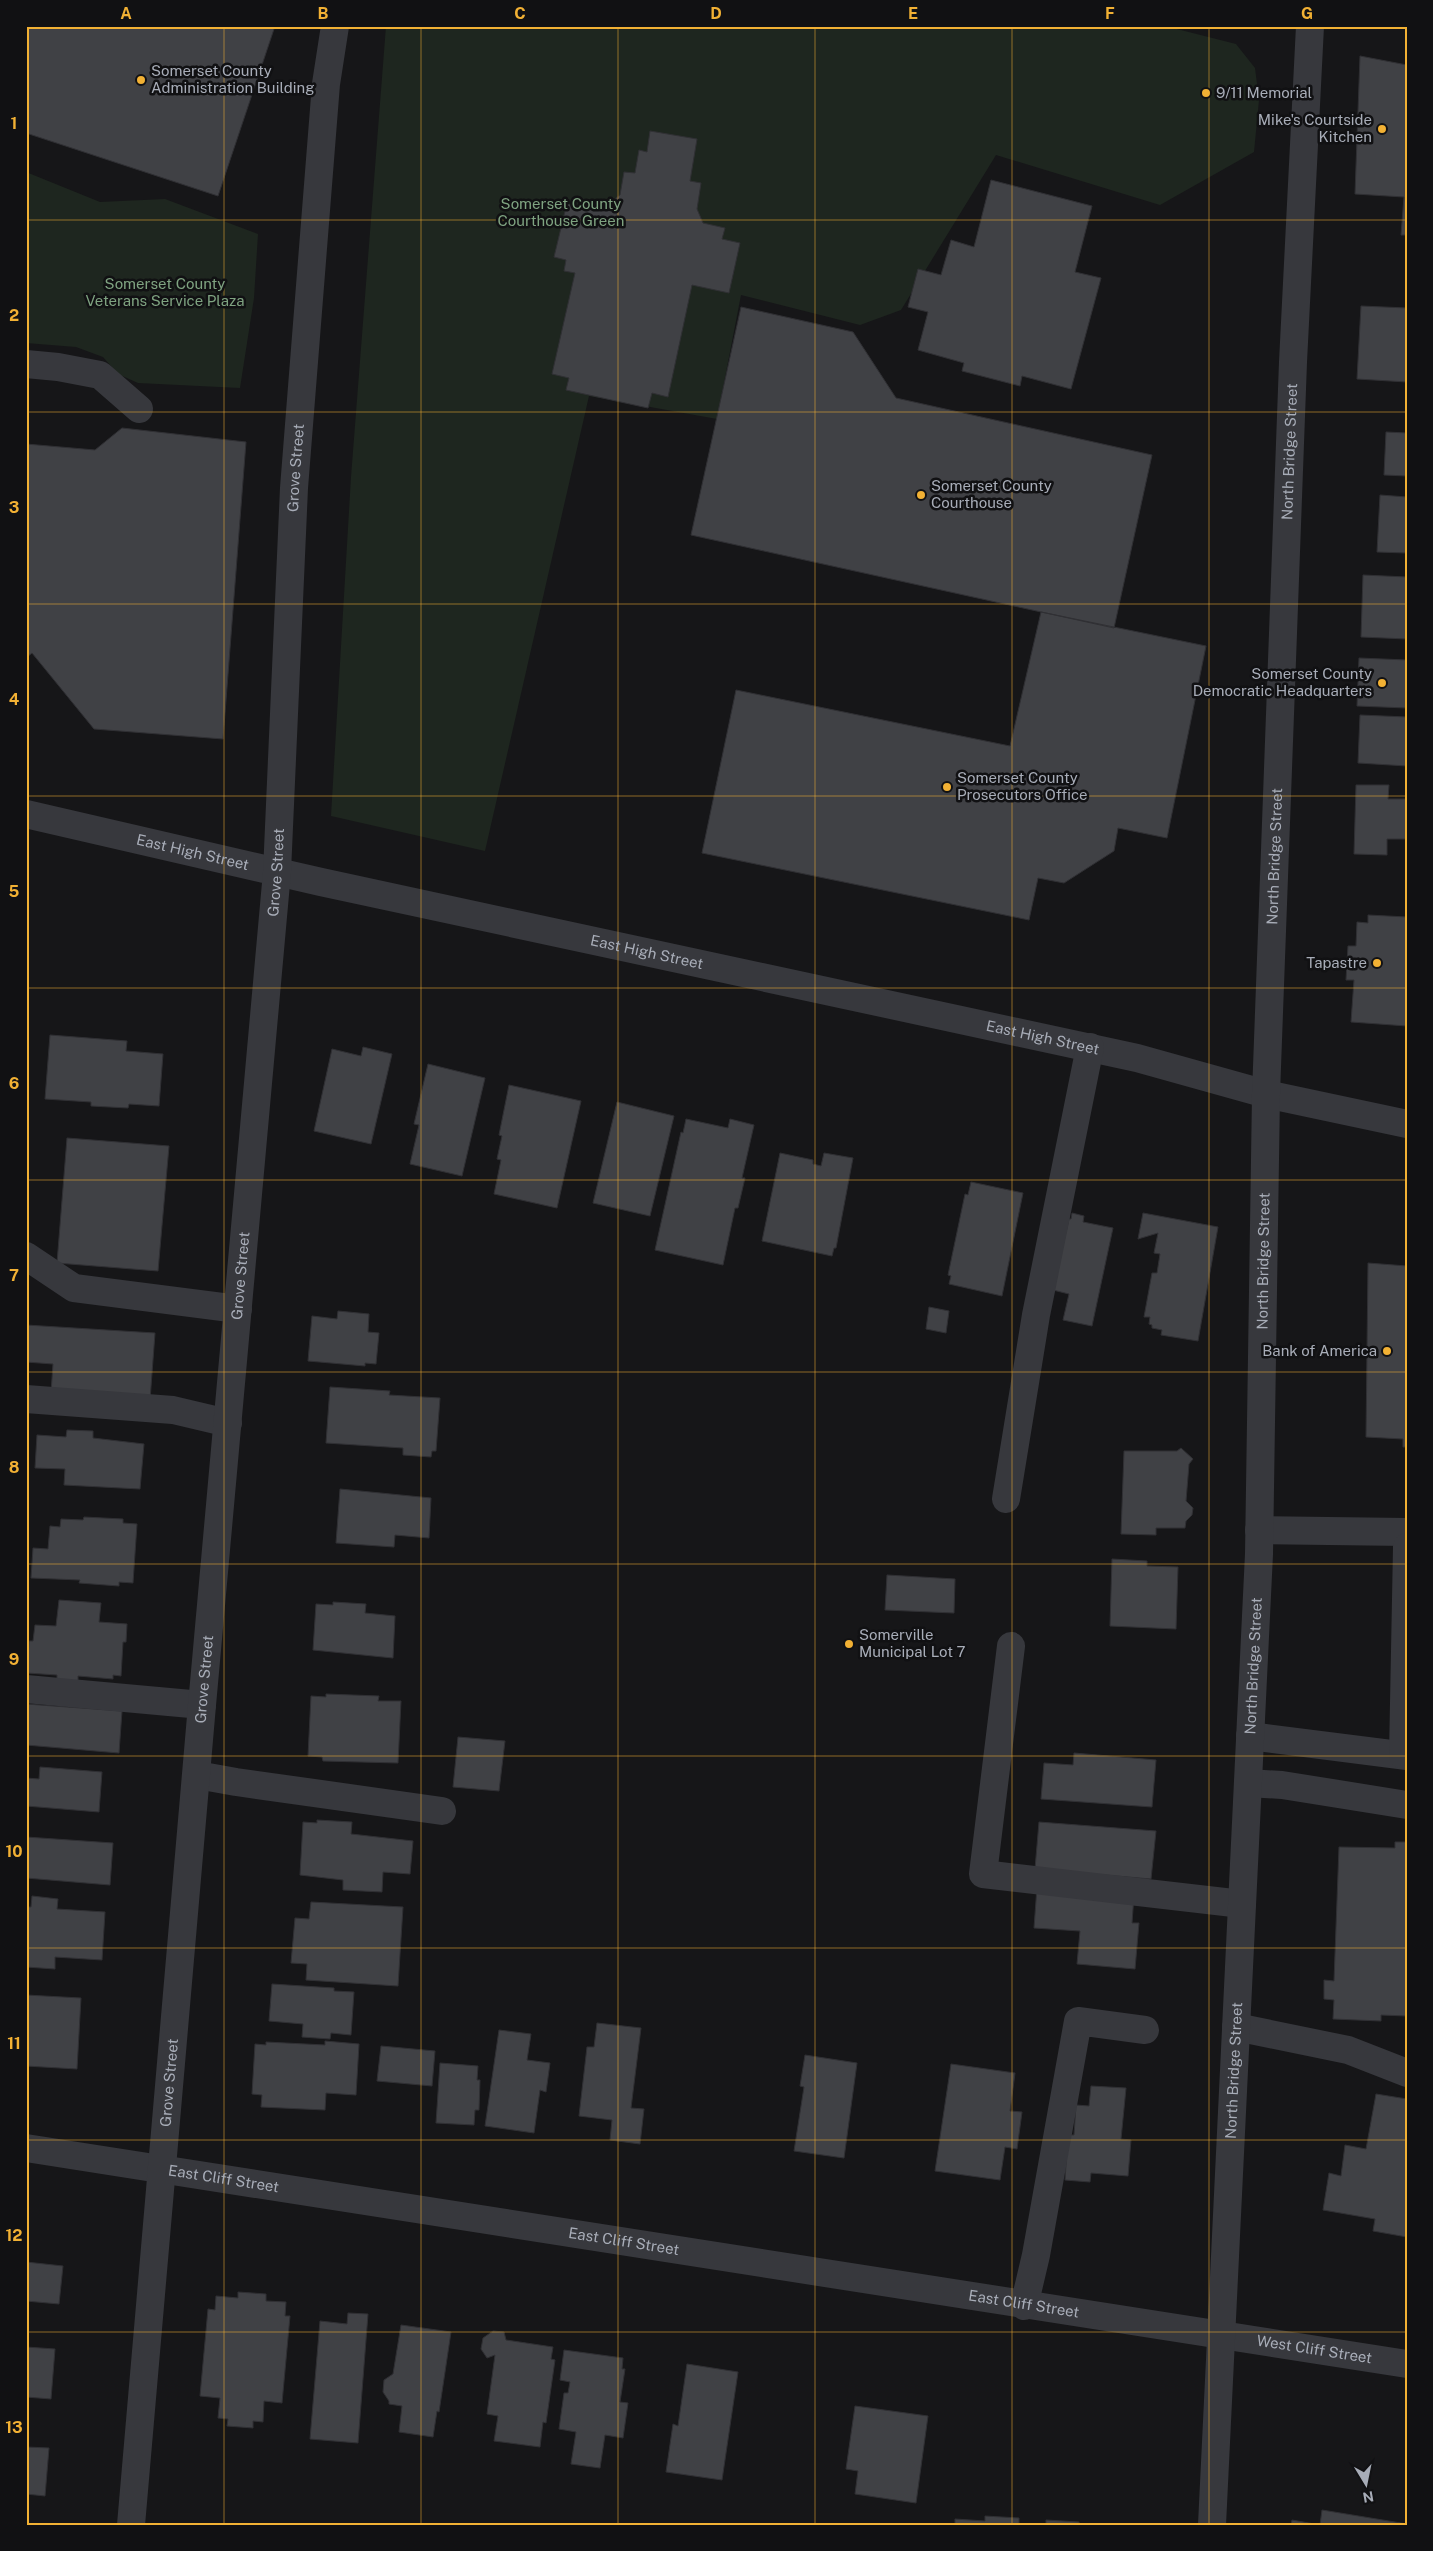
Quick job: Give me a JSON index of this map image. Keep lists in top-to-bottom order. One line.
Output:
{"streets":{"street":["North Bridge Street","Grove Street","East High Street","East Cliff Street","West Cliff Street"]},"crossings":[["North Bridge Street","East High Street"],["North Bridge Street","East Cliff Street"],["North Bridge Street","West Cliff Street"],["Grove Street","East High Street"],["Grove Street","East Cliff Street"],["East Cliff Street","West Cliff Street"]],"parks":["Somerset County Courthouse Green","Somerset County Veterans Service Plaza"],"places":["Somerset County Administration Building","9/11 Memorial","Mike's Courtside Kitchen","Somerset County Courthouse","Somerset County Democratic Headquarters","Somerset County Prosecutors Office","Tapastre","Bank of America","Somerville Municipal Lot 7"],"north":"bottom","grid":{"columns":["A","B","C","D","E","F","G"],"rows":["1","2","3","4","5","6","7","8","9","10","11","12","13"]}}
